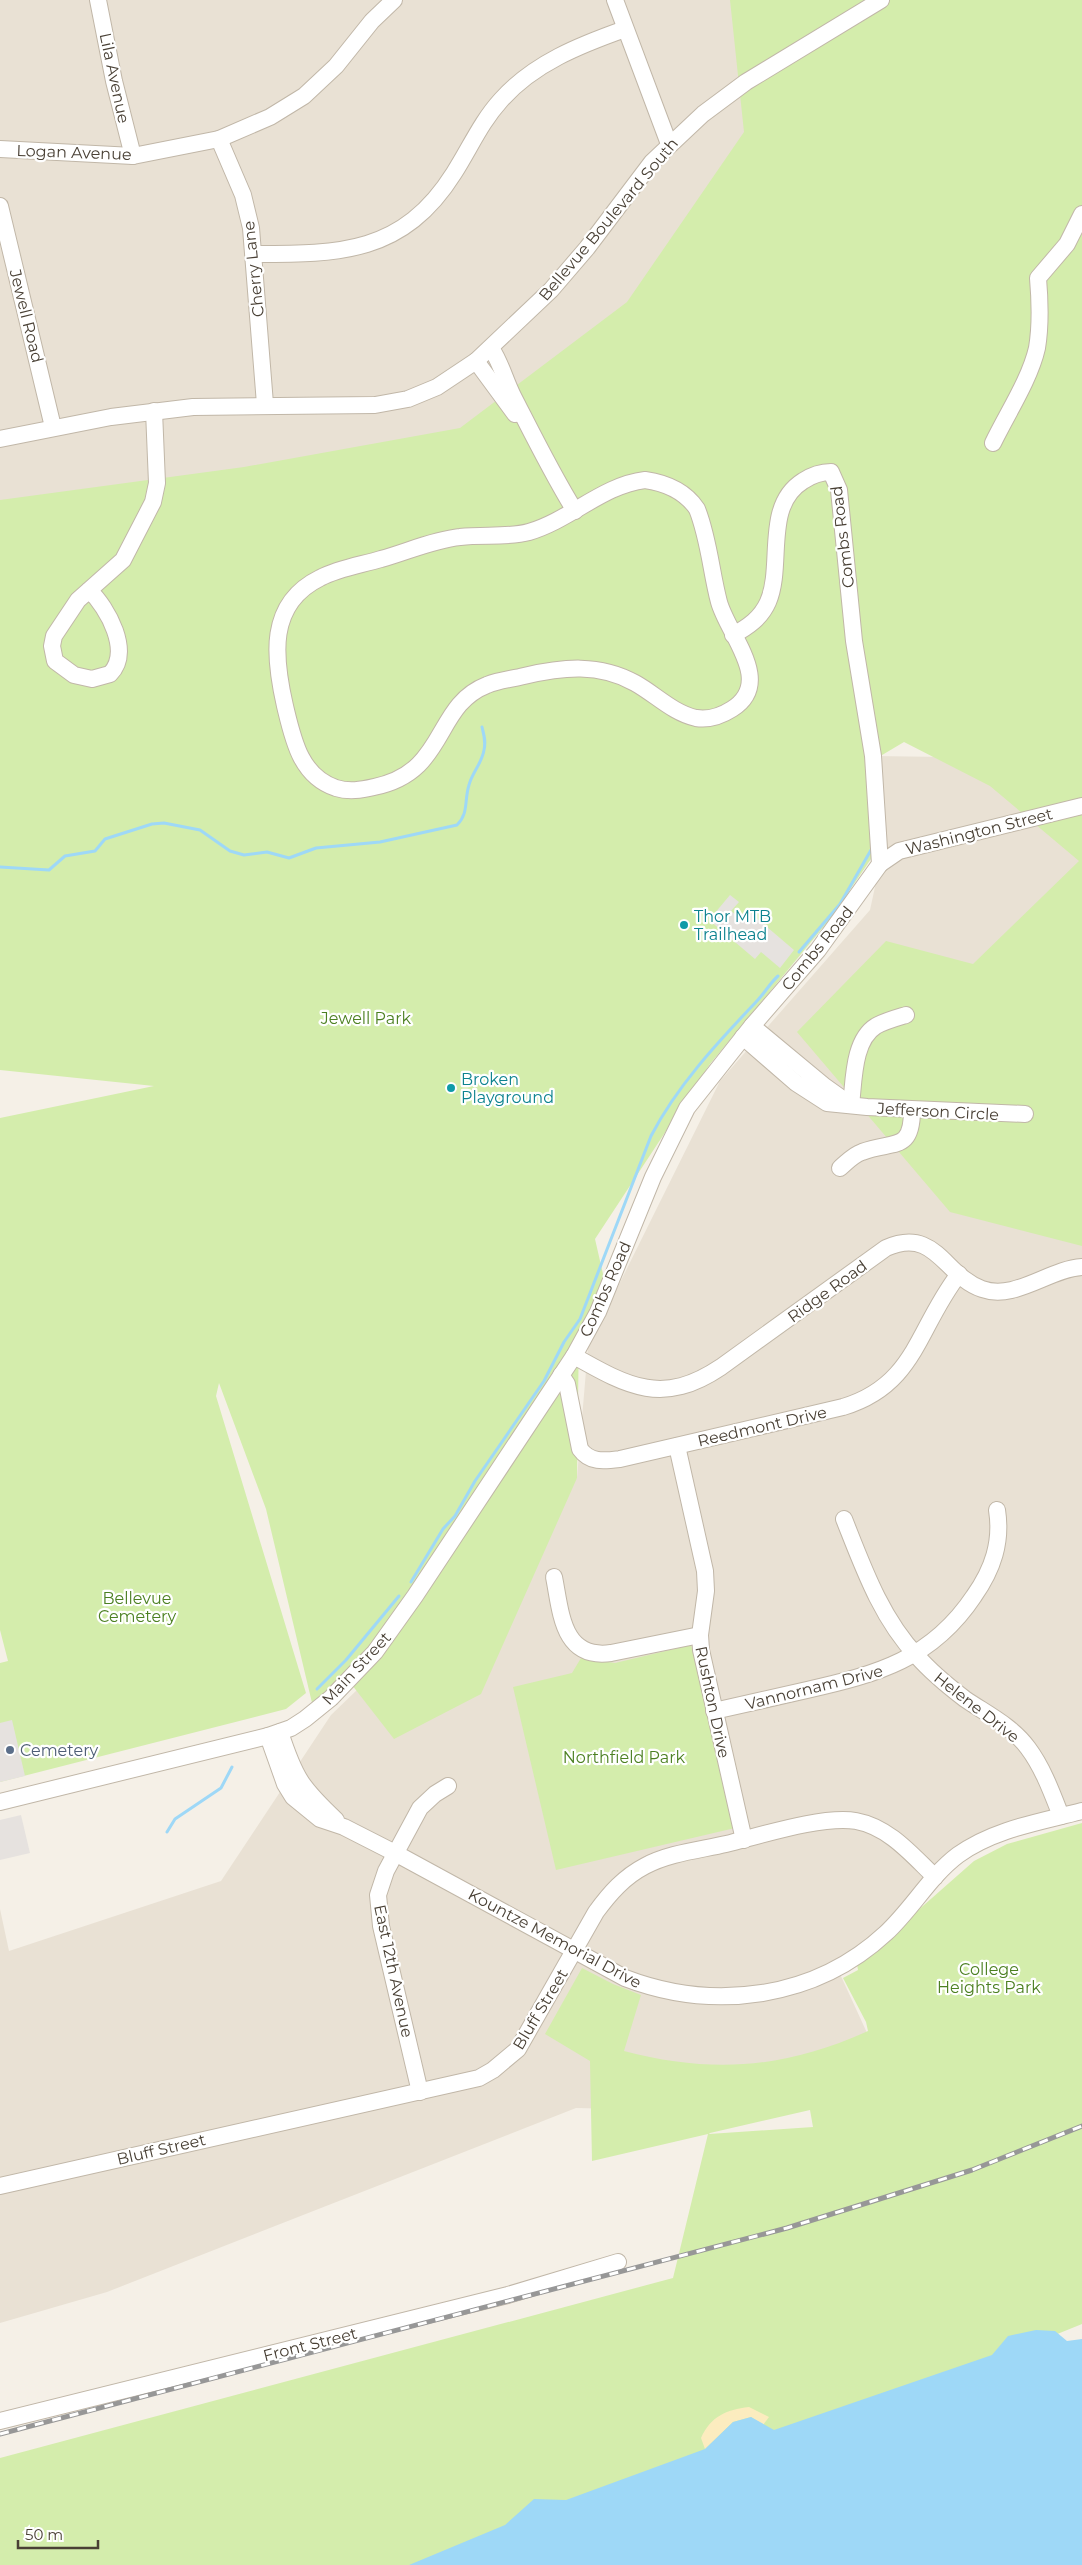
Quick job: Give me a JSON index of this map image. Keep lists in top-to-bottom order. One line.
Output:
{"streets":{"street":["Lila Avenue","Logan Avenue","Bellevue Boulevard South","Cherry Lane","Jewell Road","Combs Road","Washington Street","Jefferson Circle","Ridge Road","Reedmont Drive","Main Street","Vannornam Drive","Rushton Drive","Helene Drive","Kountze Memorial Drive","East 12th Avenue","Bluff Street","Front Street"]},"crossings":[["Lila Avenue","Logan Avenue"],["Logan Avenue","Cherry Lane"],["Bellevue Boulevard South","Cherry Lane"],["Bellevue Boulevard South","Jewell Road"],["Combs Road","Washington Street"],["Combs Road","Jefferson Circle"],["Combs Road","Ridge Road"],["Combs Road","Reedmont Drive"],["Combs Road","Main Street"],["Ridge Road","Reedmont Drive"],["Reedmont Drive","Main Street"],["Reedmont Drive","Rushton Drive"],["Main Street","Kountze Memorial Drive"],["Vannornam Drive","Rushton Drive"],["Vannornam Drive","Helene Drive"],["Rushton Drive","Bluff Street"],["Helene Drive","Kountze Memorial Drive"],["Kountze Memorial Drive","East 12th Avenue"],["Kountze Memorial Drive","Bluff Street"],["East 12th Avenue","Bluff Street"]],"parks":["Jewell Park","Bellevue Cemetery","Northfield Park","College Heights Park"],"places":["Thor MTB Trailhead","Broken Playground","Cemetery"],"scale_bar":"50 m"}
